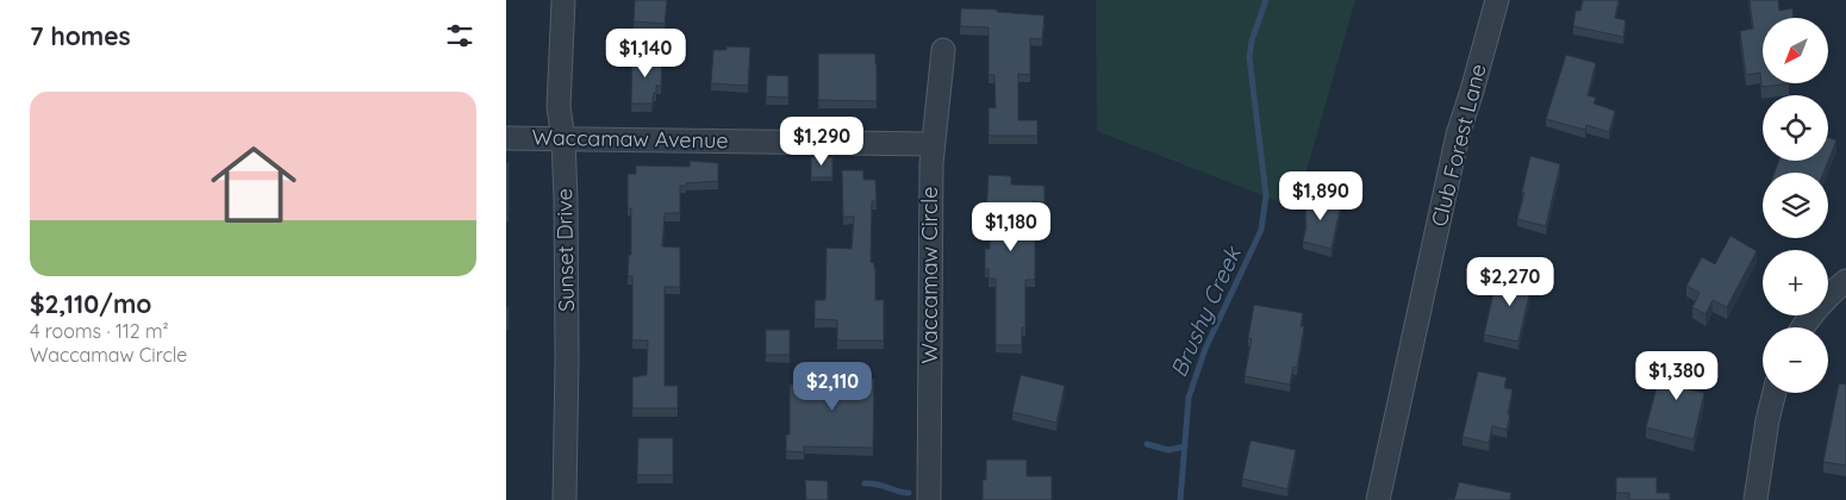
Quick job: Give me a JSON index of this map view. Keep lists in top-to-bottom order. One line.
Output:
{"streets":{"street":["Waccamaw Avenue","Club Forest Lane","Sunset Drive","Waccamaw Circle"]},"crossings":[["Waccamaw Avenue","Sunset Drive"],["Waccamaw Avenue","Waccamaw Circle"]],"water":["Brushy Creek"],"north":"bottom left","page":{"heading":"7 homes","map_buttons":["+","−"],"price":["$1,140","$1,290","$1,890","$1,180","$2,270","$1,380","$2,110"],"list":[{"name":"$2,110/mo","note":"4 rooms · 112 m² · Waccamaw Circle"}]}}
